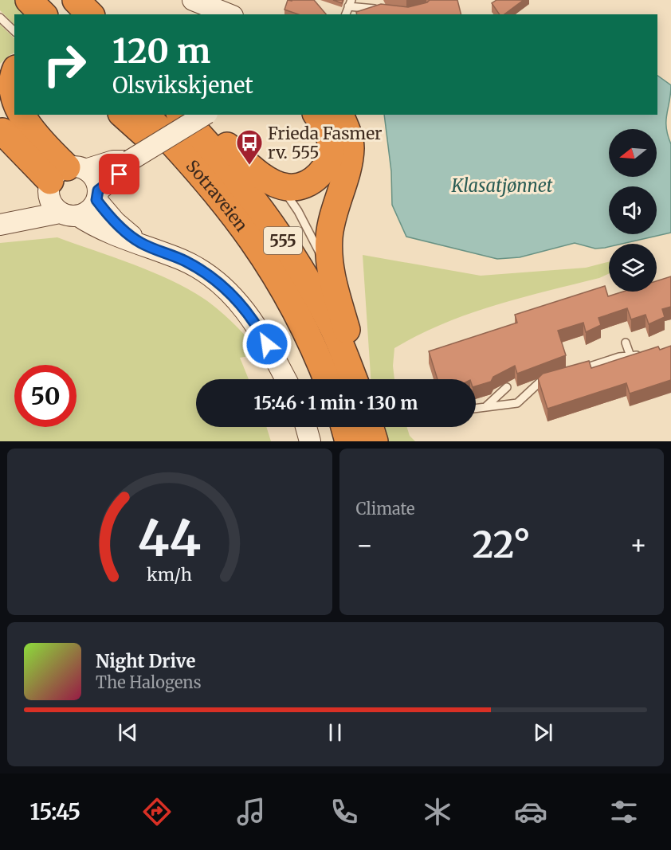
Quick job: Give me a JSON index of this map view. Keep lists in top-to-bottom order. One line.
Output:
{"streets":{"highway":["Sotraveien","555"]},"crossings":[["Sotraveien","555"]],"water":["Klasatjønnet"],"places":{"bus stop":["Frieda Fasmer rv. 555"]},"north":"left","page":{"turn":["120 m","Olsvikskjenet"],"limit":"50","trip":"15:46 · 1 min · 130 m","tile":"Climate","heat":["−","22°","+"],"song":["Night Drive","The Halogens"],"tabs":"15:45","gauge":["44","km/h"]}}
